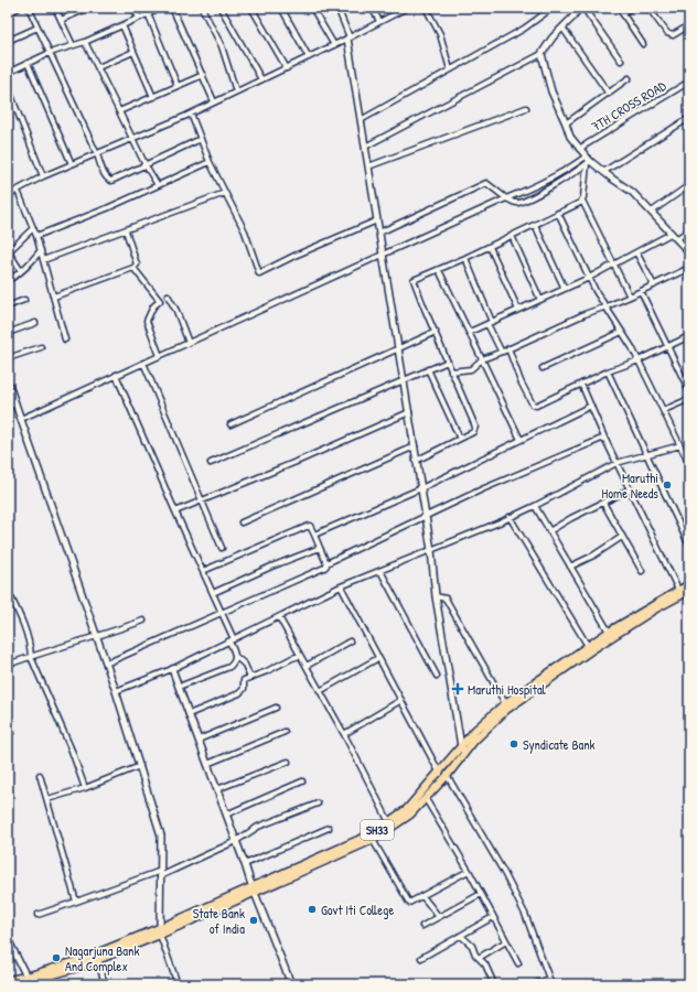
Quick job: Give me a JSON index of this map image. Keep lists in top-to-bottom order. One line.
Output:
{"streets":{"main road":["SH33"],"street":["7TH CROSS ROAD"]},"places":{"other":["Maruthi Home Needs","Syndicate Bank","Govt Iti College","State Bank of India","Nagarjuna Bank And Complex"],"health":["Maruthi Hospital"]}}
